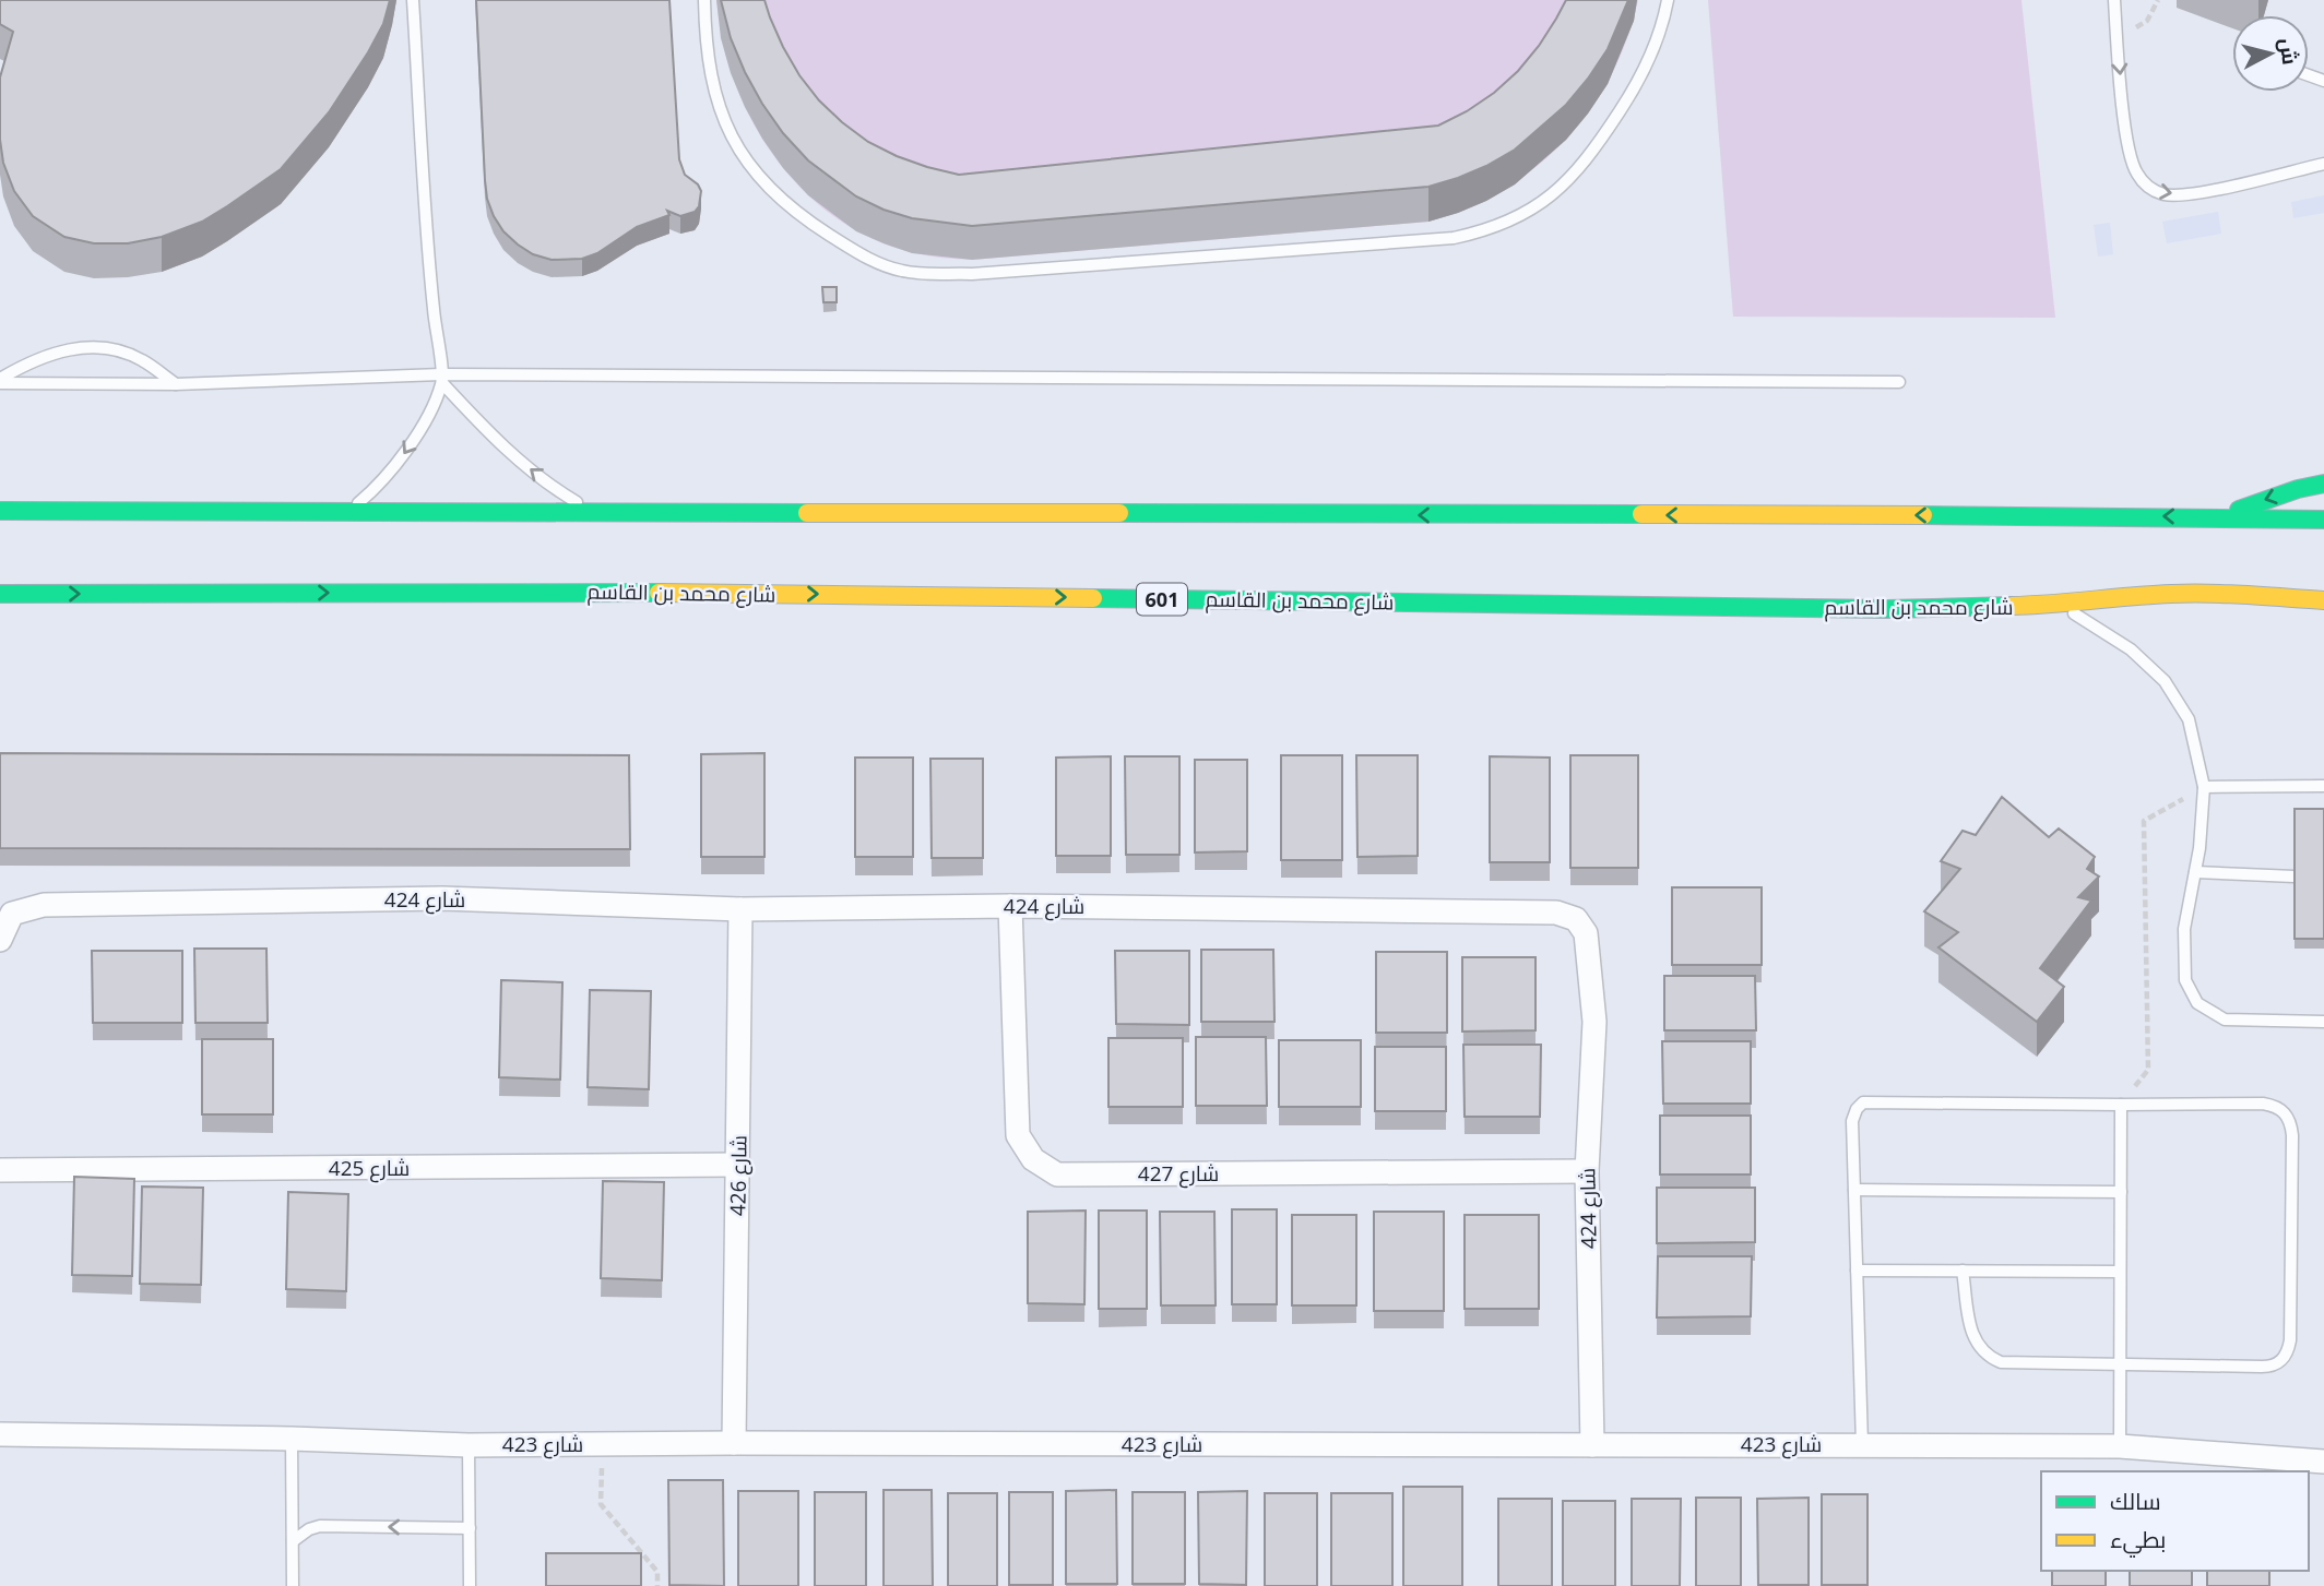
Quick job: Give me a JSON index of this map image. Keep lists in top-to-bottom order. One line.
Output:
{"streets":{"main road":["شارع محمد بن القاسم","601"],"street":["شارع 424","شارع 425","شارع 427","شارع 426","شارع 423"]},"crossings":[["شارع 424","شارع 427"],["شارع 424","شارع 426"],["شارع 424","شارع 423"],["شارع 425","شارع 426"],["شارع 426","شارع 423"]],"legend":["سالك","بطيء"],"north":"right"}
